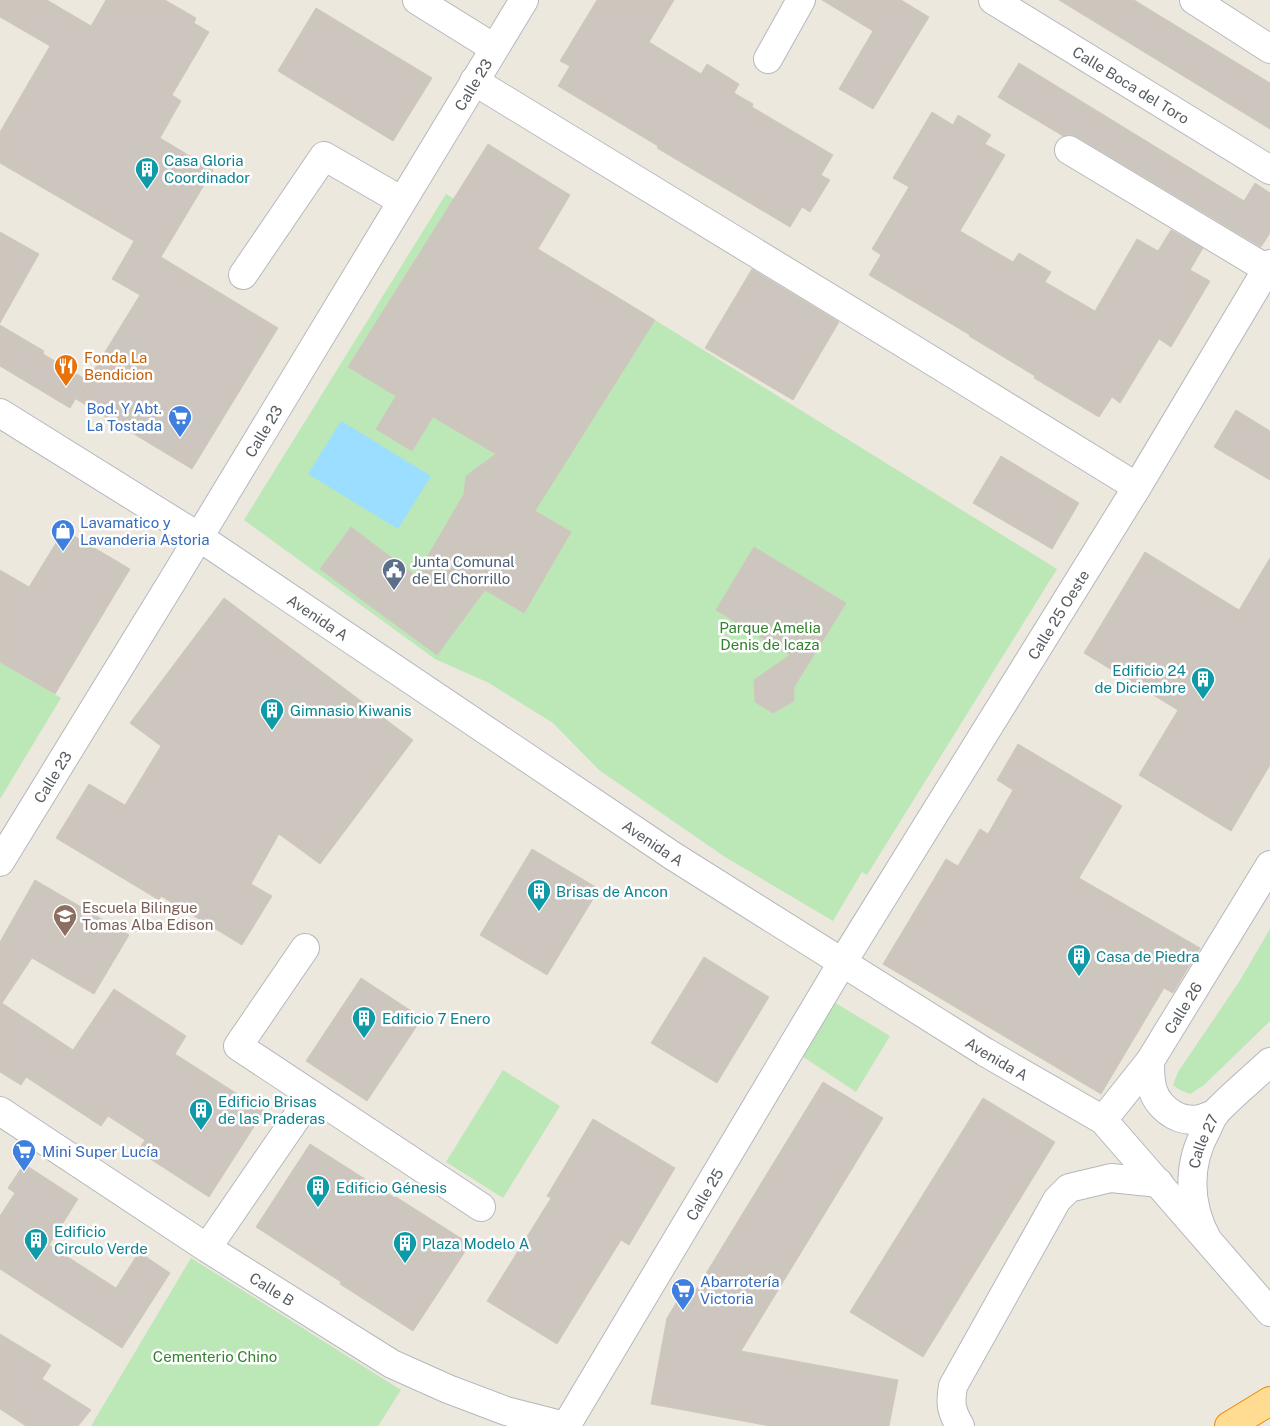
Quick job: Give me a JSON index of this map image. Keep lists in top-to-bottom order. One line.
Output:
{"streets":{"street":["Calle 23","Calle Boca del Toro","Calle 25 Oeste","Avenida A","Calle 26","Calle 27","Calle 25","Calle B"]},"crossings":[["Calle 23","Avenida A"],["Calle 25 Oeste","Avenida A"],["Calle 25 Oeste","Calle 25"],["Avenida A","Calle 26"],["Avenida A","Calle 27"],["Avenida A","Calle 25"],["Calle 25","Calle B"]],"parks":["Parque Amelia Denis de Icaza","Cementerio Chino"],"places":{"building":["Casa Gloria Coordinador","Edificio 24 de Diciembre","Gimnasio Kiwanis","Brisas de Ancon","Casa de Piedra","Edificio 7 Enero","Edificio Brisas de las Praderas","Edificio Génesis","Edificio Circulo Verde","Plaza Modelo A"],"restaurant":["Fonda La Bendicion"],"supermarket":["Bod. Y Abt. La Tostada","Mini Super Lucía","Abarrotería Victoria"],"shop":["Lavamatico y Lavanderia Astoria"],"public building":["Junta Comunal de El Chorrillo"],"school or university":["Escuela Bilingue Tomas Alba Edison"]}}
